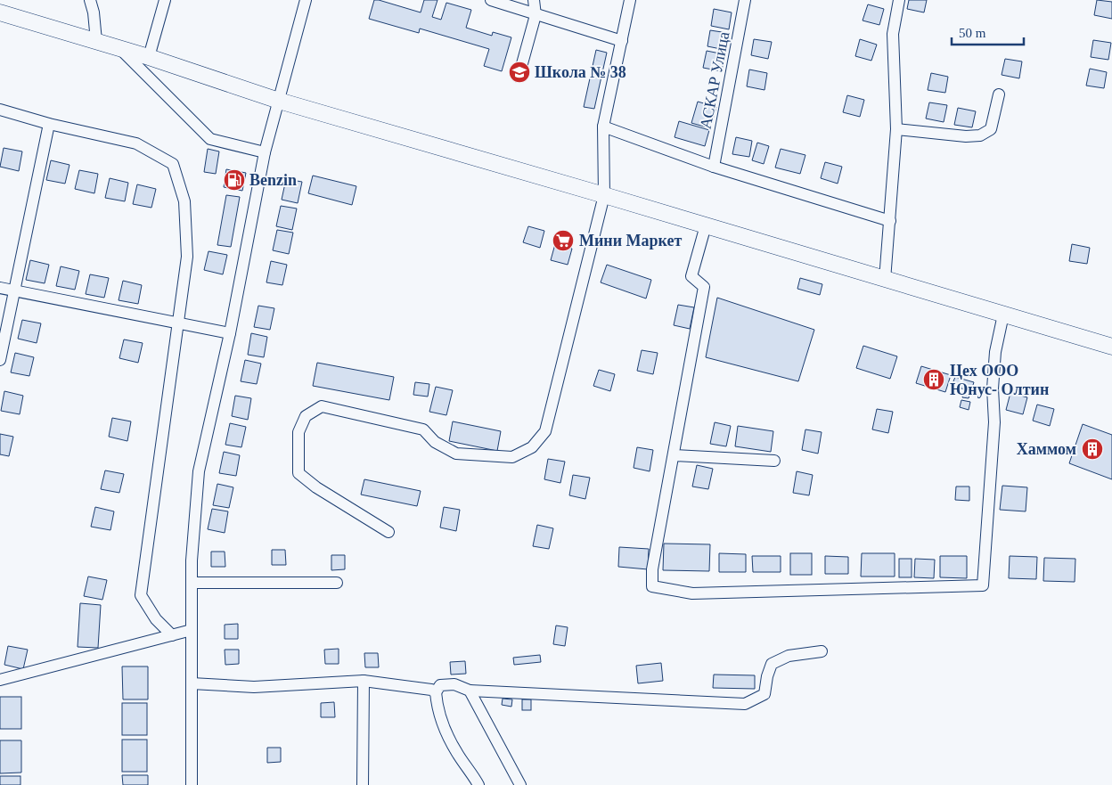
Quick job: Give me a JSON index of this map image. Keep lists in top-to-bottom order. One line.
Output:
{"streets":{"street":["АСКАР Улица"]},"places":{"school or university":["Школа № 38"],"fuel station":["Benzin"],"supermarket":["Мини Маркет"],"building":["Цех ООО Юнус- Олтин","Хаммом"]},"scale_bar":"50 m"}
